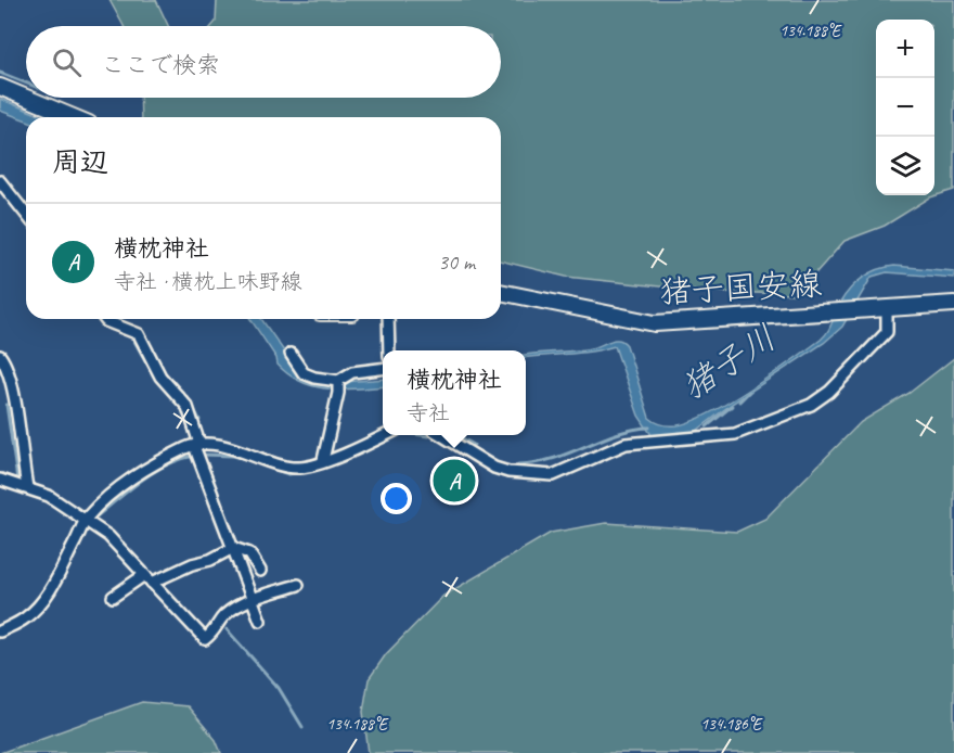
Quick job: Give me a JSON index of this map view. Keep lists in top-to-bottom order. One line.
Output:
{"streets":{"main road":["猪子国安線"]},"water":["猪子川"],"page":{"map_buttons":["+","−"],"search":"ここで検索","heading":"周辺","list":[{"mark":"A","name":"横枕神社","note":"寺社 · 横枕上味野線","value":"30 m"}],"popup":["横枕神社","寺社"],"pins":"A"},"coordinates":["134.188°E","134.186°E"]}
